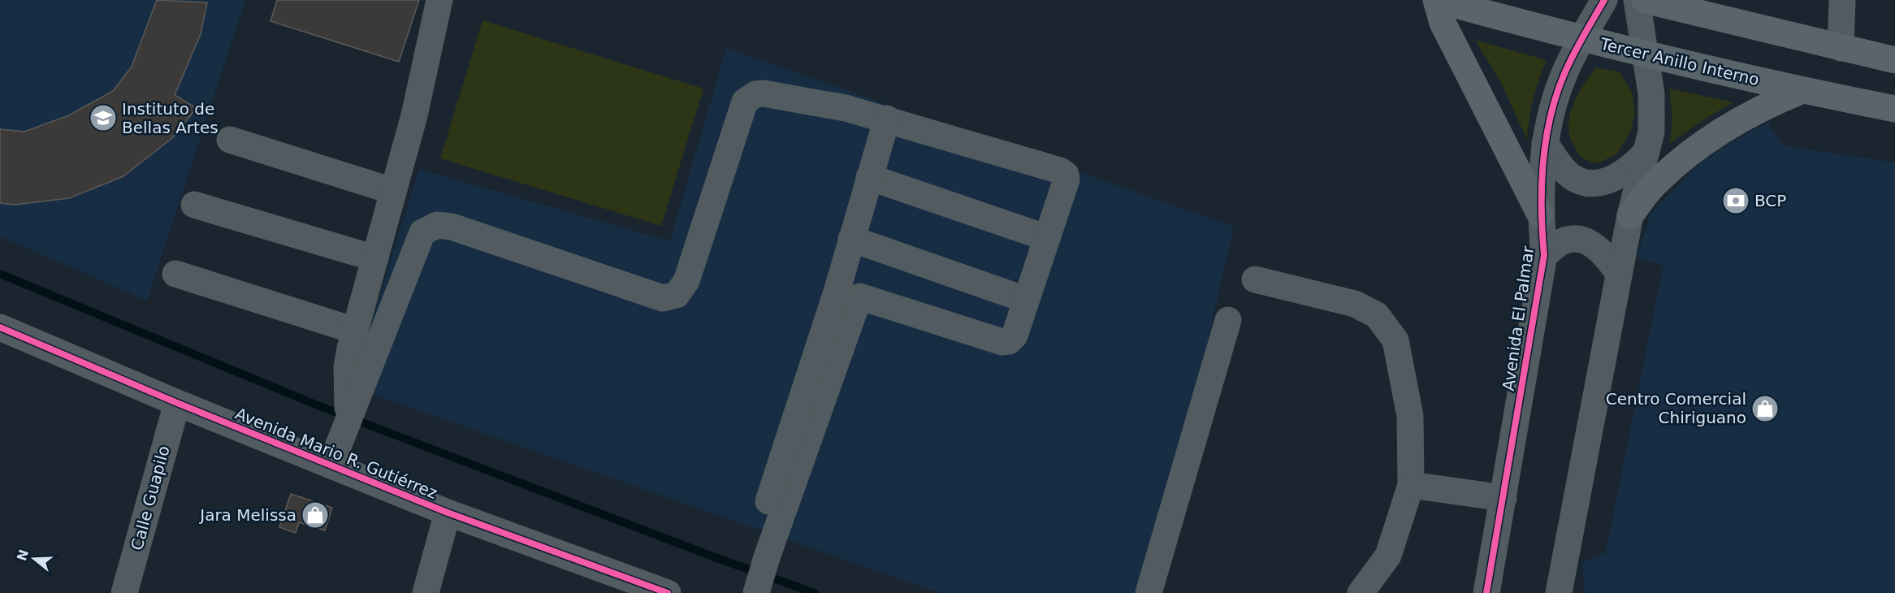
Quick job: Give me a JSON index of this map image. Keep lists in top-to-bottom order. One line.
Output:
{"streets":{"main road":["Tercer Anillo Interno"],"street":["Avenida El Palmar","Avenida Mario R. Gutiérrez","Calle Guapilo"]},"crossings":[["Tercer Anillo Interno","Avenida El Palmar"],["Avenida Mario R. Gutiérrez","Calle Guapilo"]],"places":{"school or university":["Instituto de Bellas Artes"],"bank":["BCP"],"shop":["Centro Comercial Chiriguano","Jara Melissa"]},"north":"left"}
